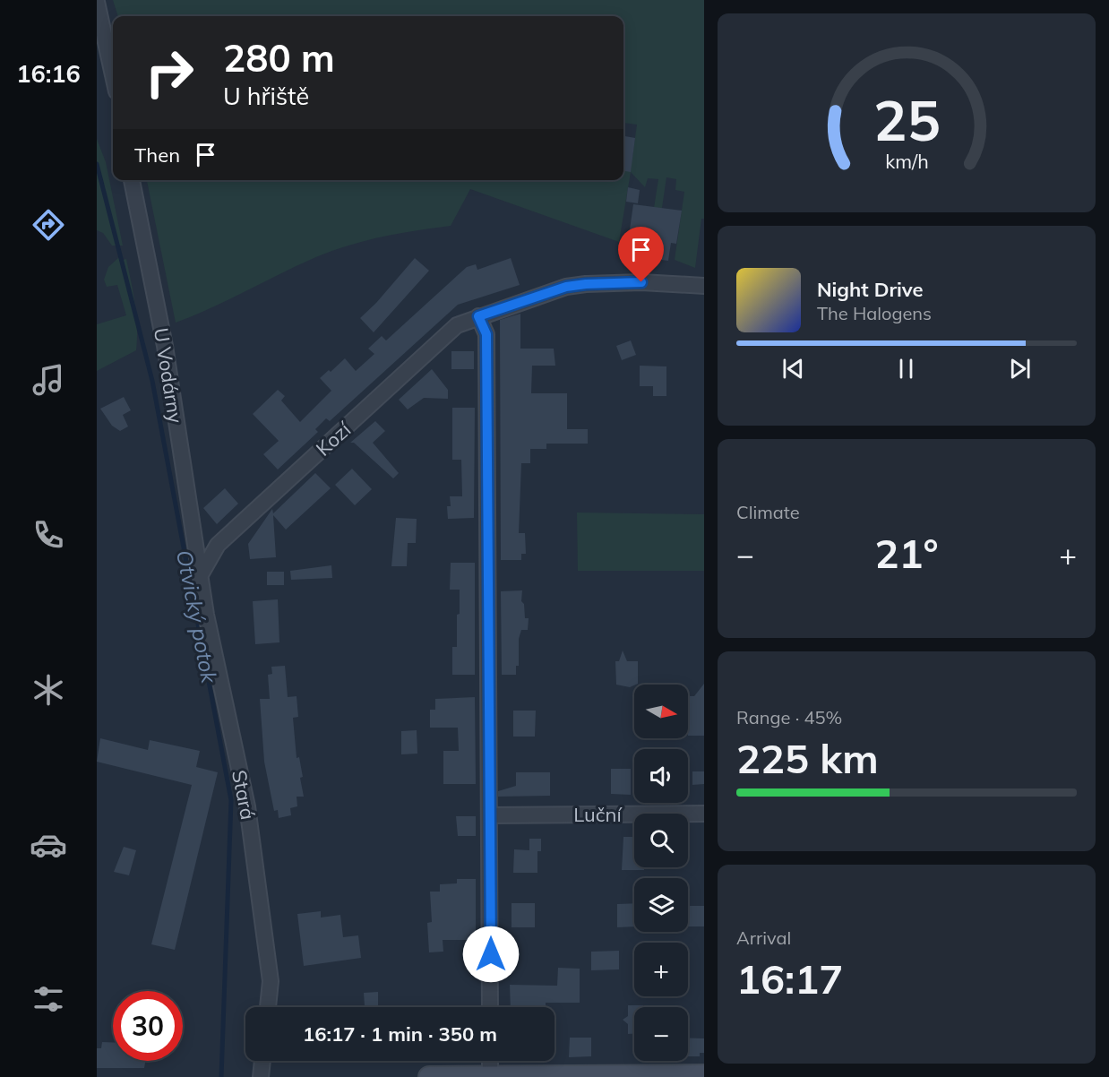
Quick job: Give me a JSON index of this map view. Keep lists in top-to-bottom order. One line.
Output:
{"streets":{"street":["U Vodárny","Kozí","Stará","Luční"]},"crossings":[["U Vodárny","Kozí"],["U Vodárny","Stará"],["Kozí","Stará"]],"water":["Otvický potok"],"north":"right","page":{"tabs":"16:16","turn":["280 m","U hřiště"],"then":"Then","song":["Night Drive","The Halogens"],"tile":["Climate",["Range · 45%","225 km"],["Arrival","16:17"]],"heat":["−","21°","+"],"map_buttons":["+","−"],"limit":"30","trip":"16:17 · 1 min · 350 m","gauge":["25","km/h"]}}
